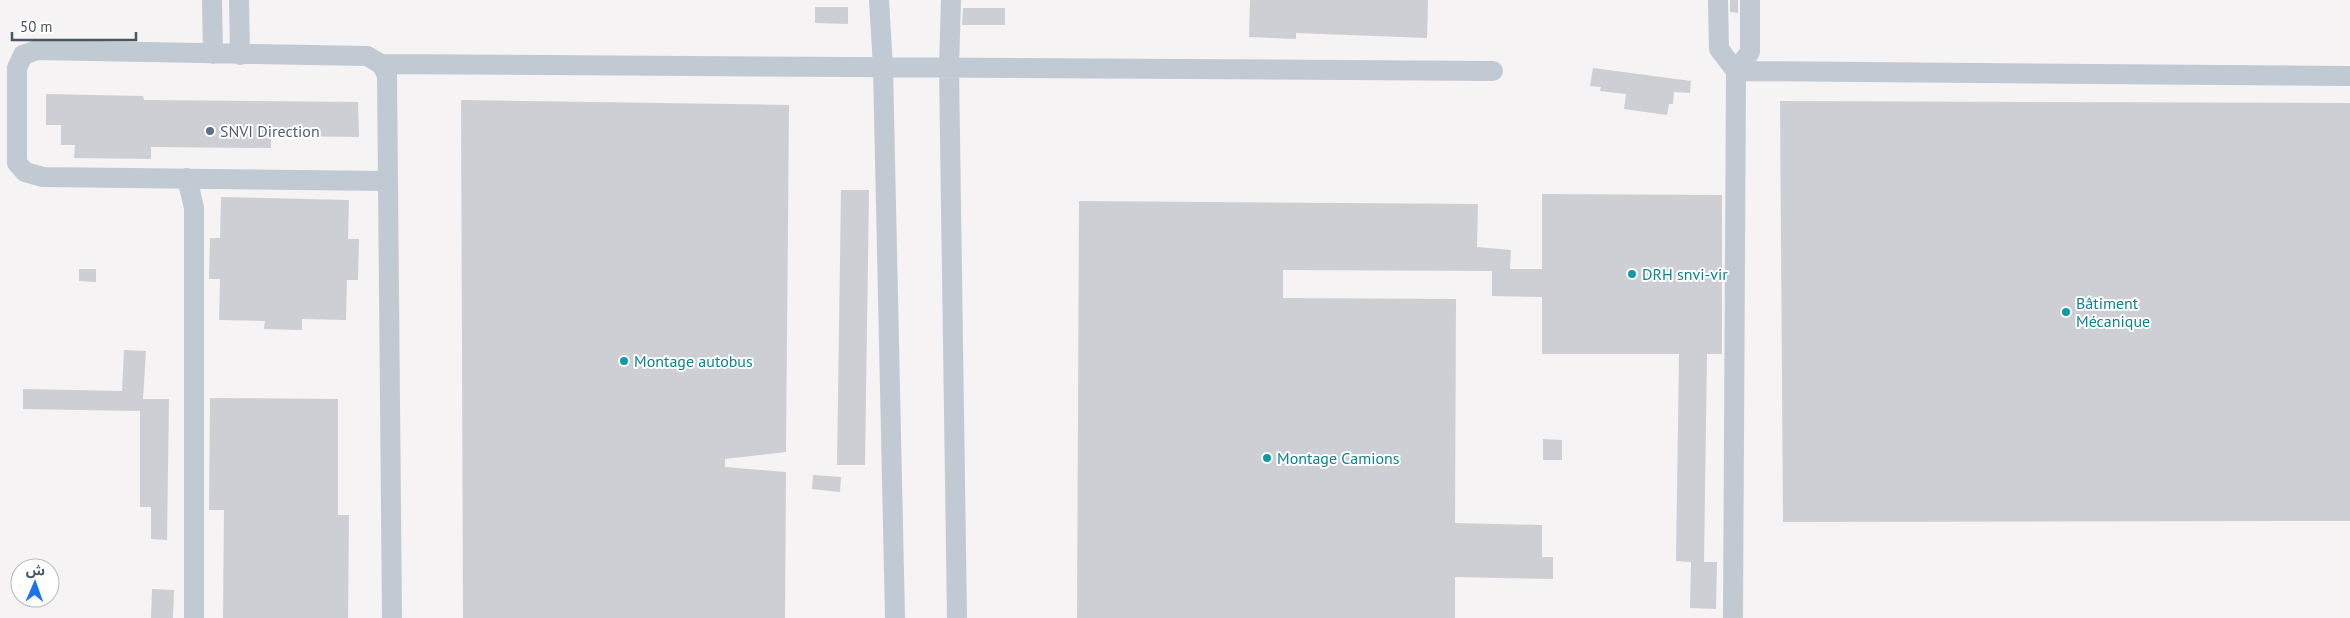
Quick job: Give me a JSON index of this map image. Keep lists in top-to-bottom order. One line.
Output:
{"places":["SNVI Direction","DRH snvi-vir","Bâtiment Mécanique","Montage autobus","Montage Camions"],"scale_bar":"50 m","north":"top"}
